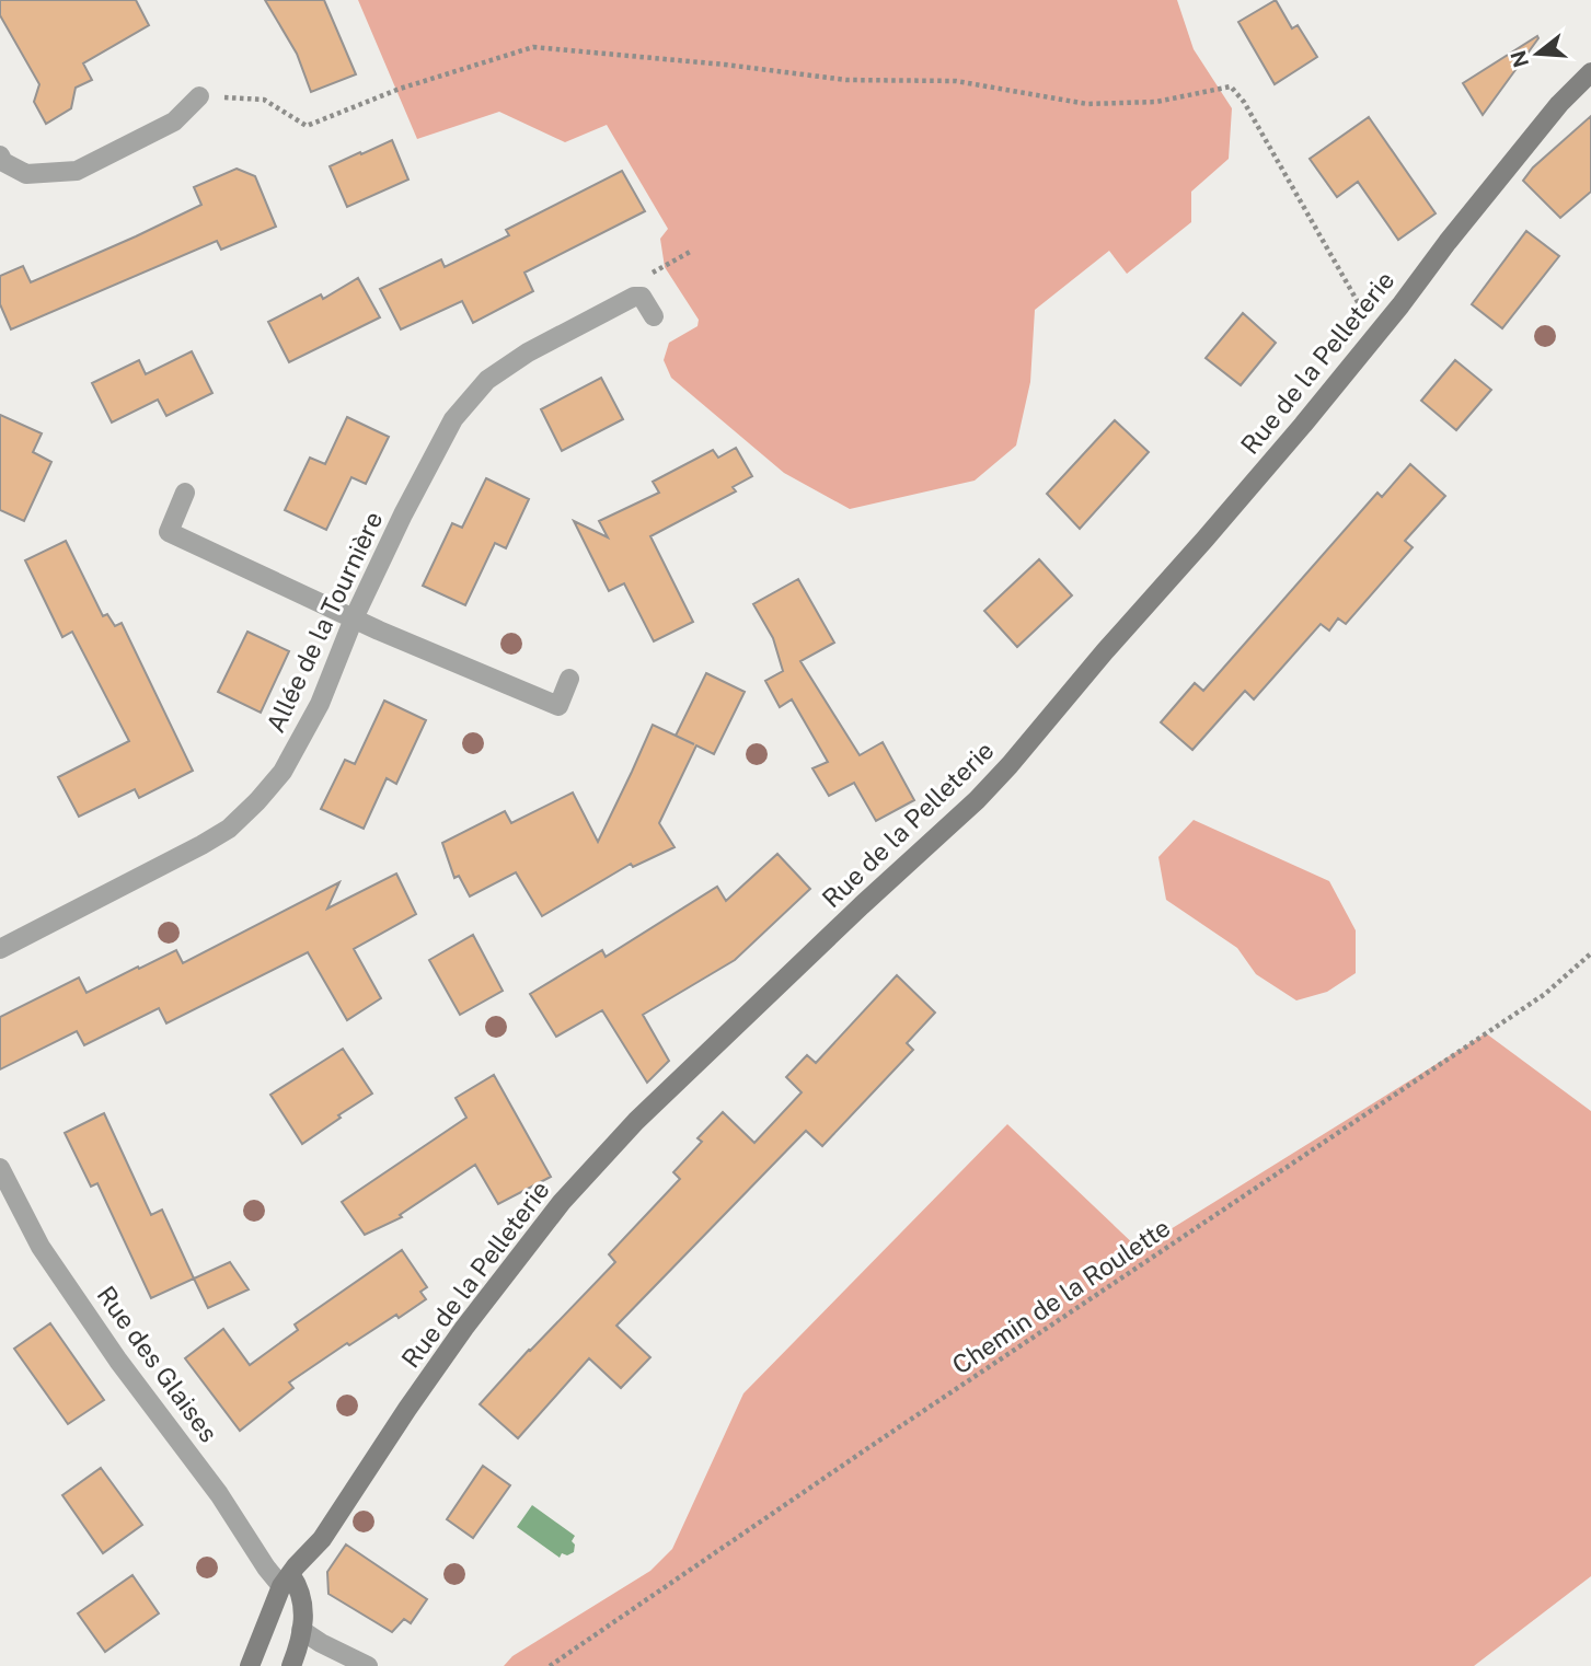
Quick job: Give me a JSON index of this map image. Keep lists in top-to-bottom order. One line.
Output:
{"streets":{"main road":["Rue de la Pelleterie"],"street":["Allée de la Tournière","Rue des Glaises"],"path":["Chemin de la Roulette"]},"crossings":[["Rue de la Pelleterie","Rue des Glaises"]],"north":"left"}
